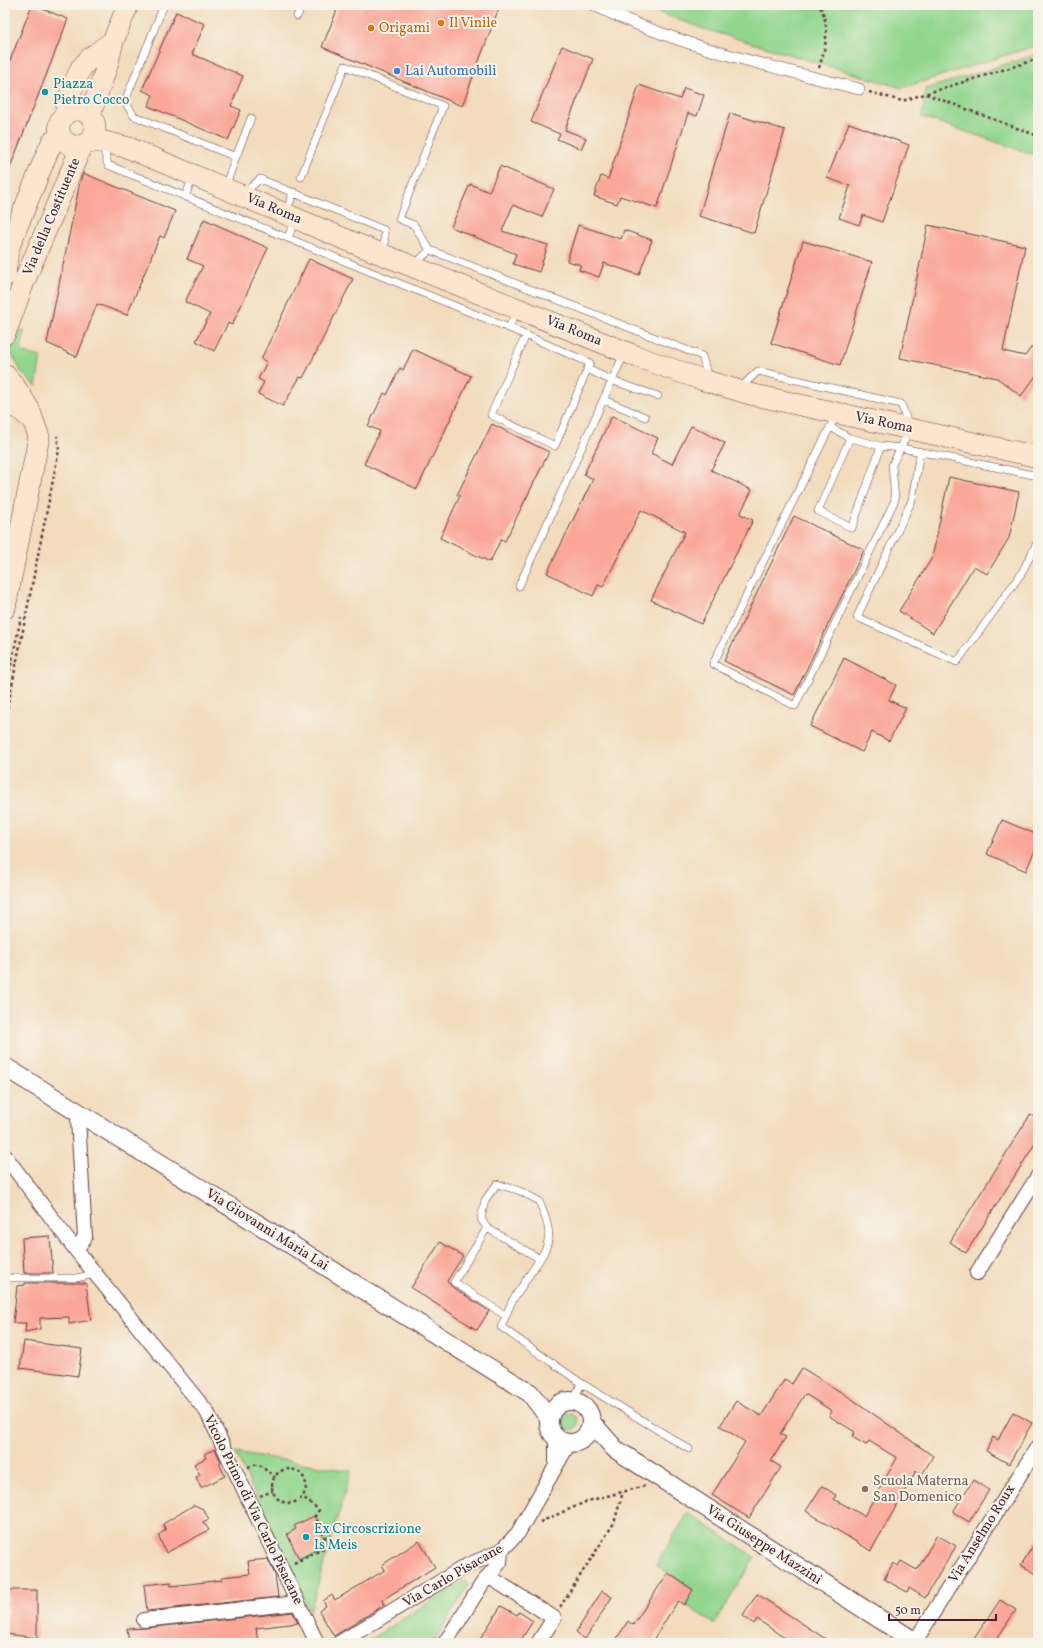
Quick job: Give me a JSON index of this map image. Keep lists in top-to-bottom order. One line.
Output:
{"streets":{"main road":["Via Roma","Via della Costituente"],"street":["Via Giovanni Maria Lai","Vicolo Primo di Via Carlo Pisacane","Via Anselmo Roux","Via Giuseppe Mazzini","Via Carlo Pisacane"]},"crossings":[["Via Roma","Via della Costituente"],["Via Giovanni Maria Lai","Via Giuseppe Mazzini"],["Via Giovanni Maria Lai","Via Carlo Pisacane"],["Via Anselmo Roux","Via Giuseppe Mazzini"],["Via Giuseppe Mazzini","Via Carlo Pisacane"]],"places":["Il Vinile","Origami","Lai Automobili","Piazza Pietro Cocco","Scuola Materna San Domenico","Ex Circoscrizione Is Meis"],"scale_bar":"50 m"}
